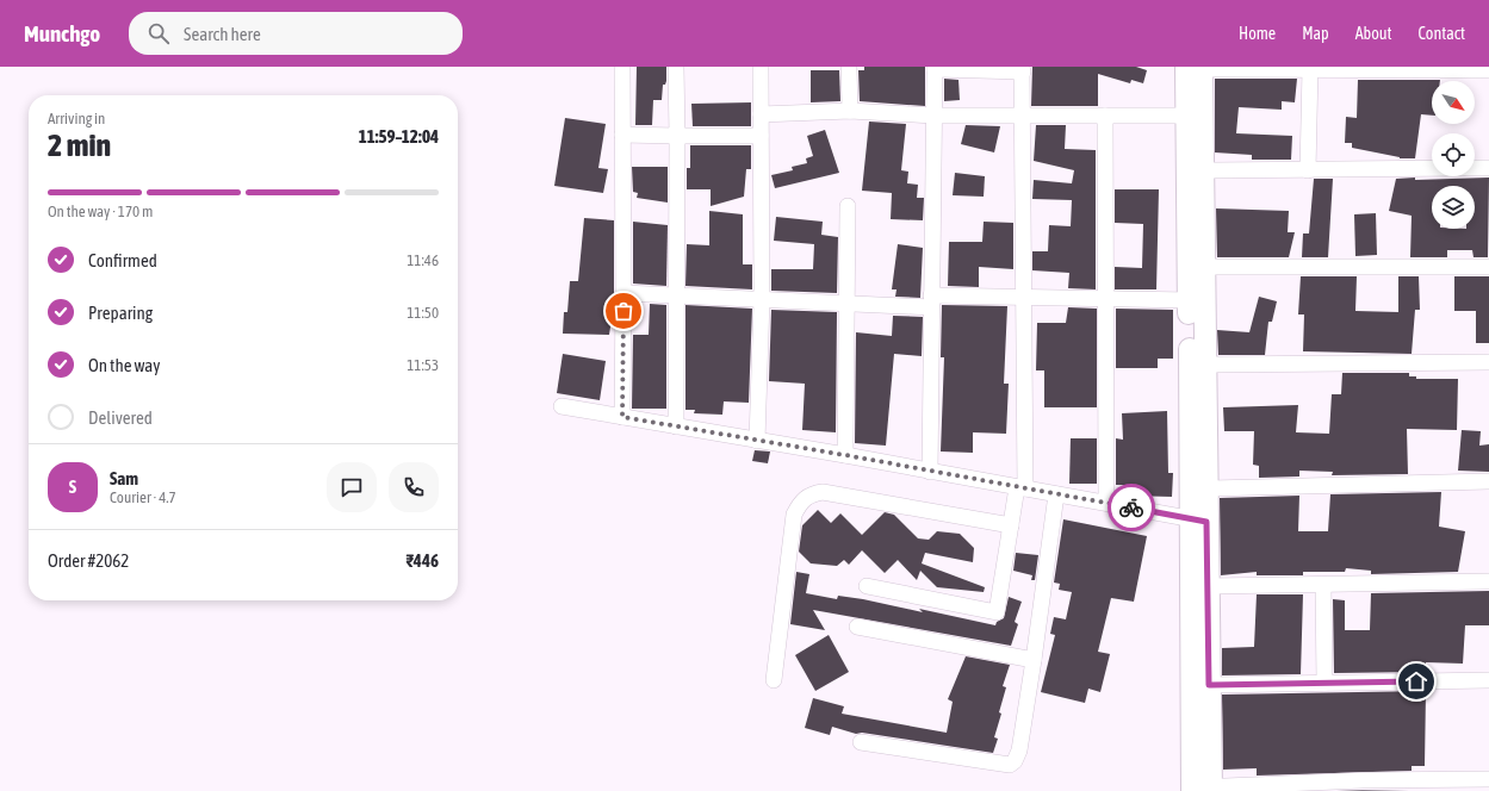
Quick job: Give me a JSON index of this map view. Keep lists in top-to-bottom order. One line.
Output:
{"north":"bottom right","page":{"header":"Munchgo","search":"Search here","nav":["Home","Map","About","Contact"],"heading":["2 min","Arriving in","11:59–12:04"],"panel":["Sam","Courier · 4.7","Order #2062","₹446"],"bar":"On the way · 170 m","list":[["Confirmed","11:46"],["Preparing","11:50"],["On the way","11:53"],"Delivered"],"round":"S"}}
